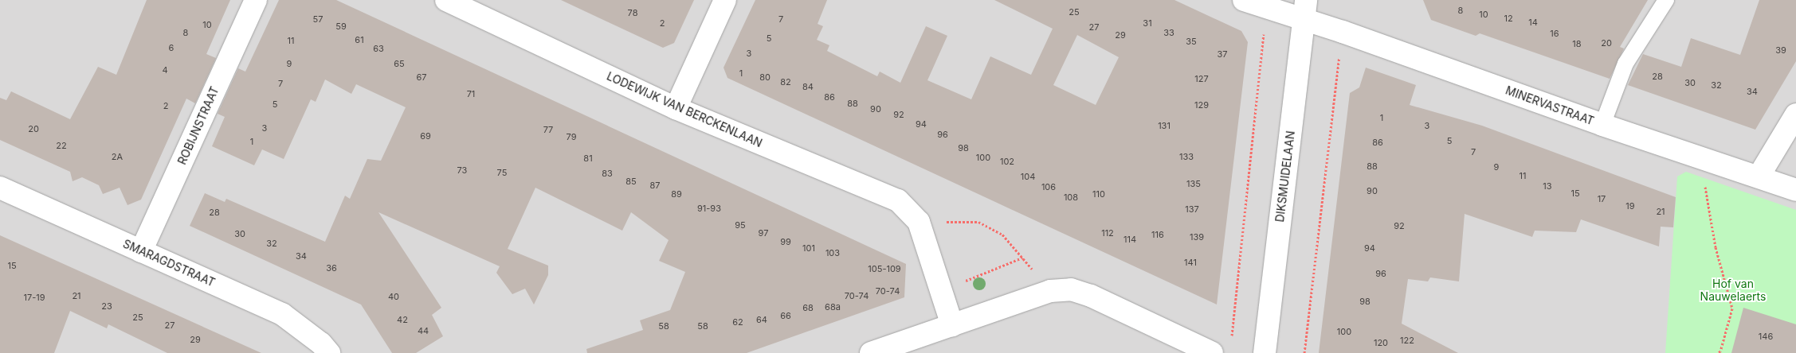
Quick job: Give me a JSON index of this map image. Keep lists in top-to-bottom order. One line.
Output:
{"streets":{"street":["MINERVASTRAAT","LODEWIJK VAN BERCKENLAAN","ROBIJNSTRAAT","DIKSMUIDELAAN","SMARAGDSTRAAT"]},"crossings":[["MINERVASTRAAT","DIKSMUIDELAAN"],["ROBIJNSTRAAT","SMARAGDSTRAAT"]],"parks":["Hof van Nauwelaerts"],"house_numbers":["8","25","78","10","12","57","7","14","2","31","10","59","27","8","33","16","29","5","61","11","35","20","18","6","63","39","3","37","9","65","4","1","28","67","80","127","82","30","7","32","84","34","71","86","88","5","129","2","90","92","1","94","131","3","3","20","77","96","69","79","5","1","86","22","98","7","2A","133","100","81","102","88","9","73","75","83","11","104","85","135","87","13","106","90","15","89","110","108","17","19","91-93","137","21","28","95","92","97","112","30","116","139","114","99","32","101","94","103","34","141","15","36","105-109","96","70-74","21","70-74","40","17-19","98","23","68a","68","66","25","42","64","62","27","58","58","44","100","146","29","122","120"]}
